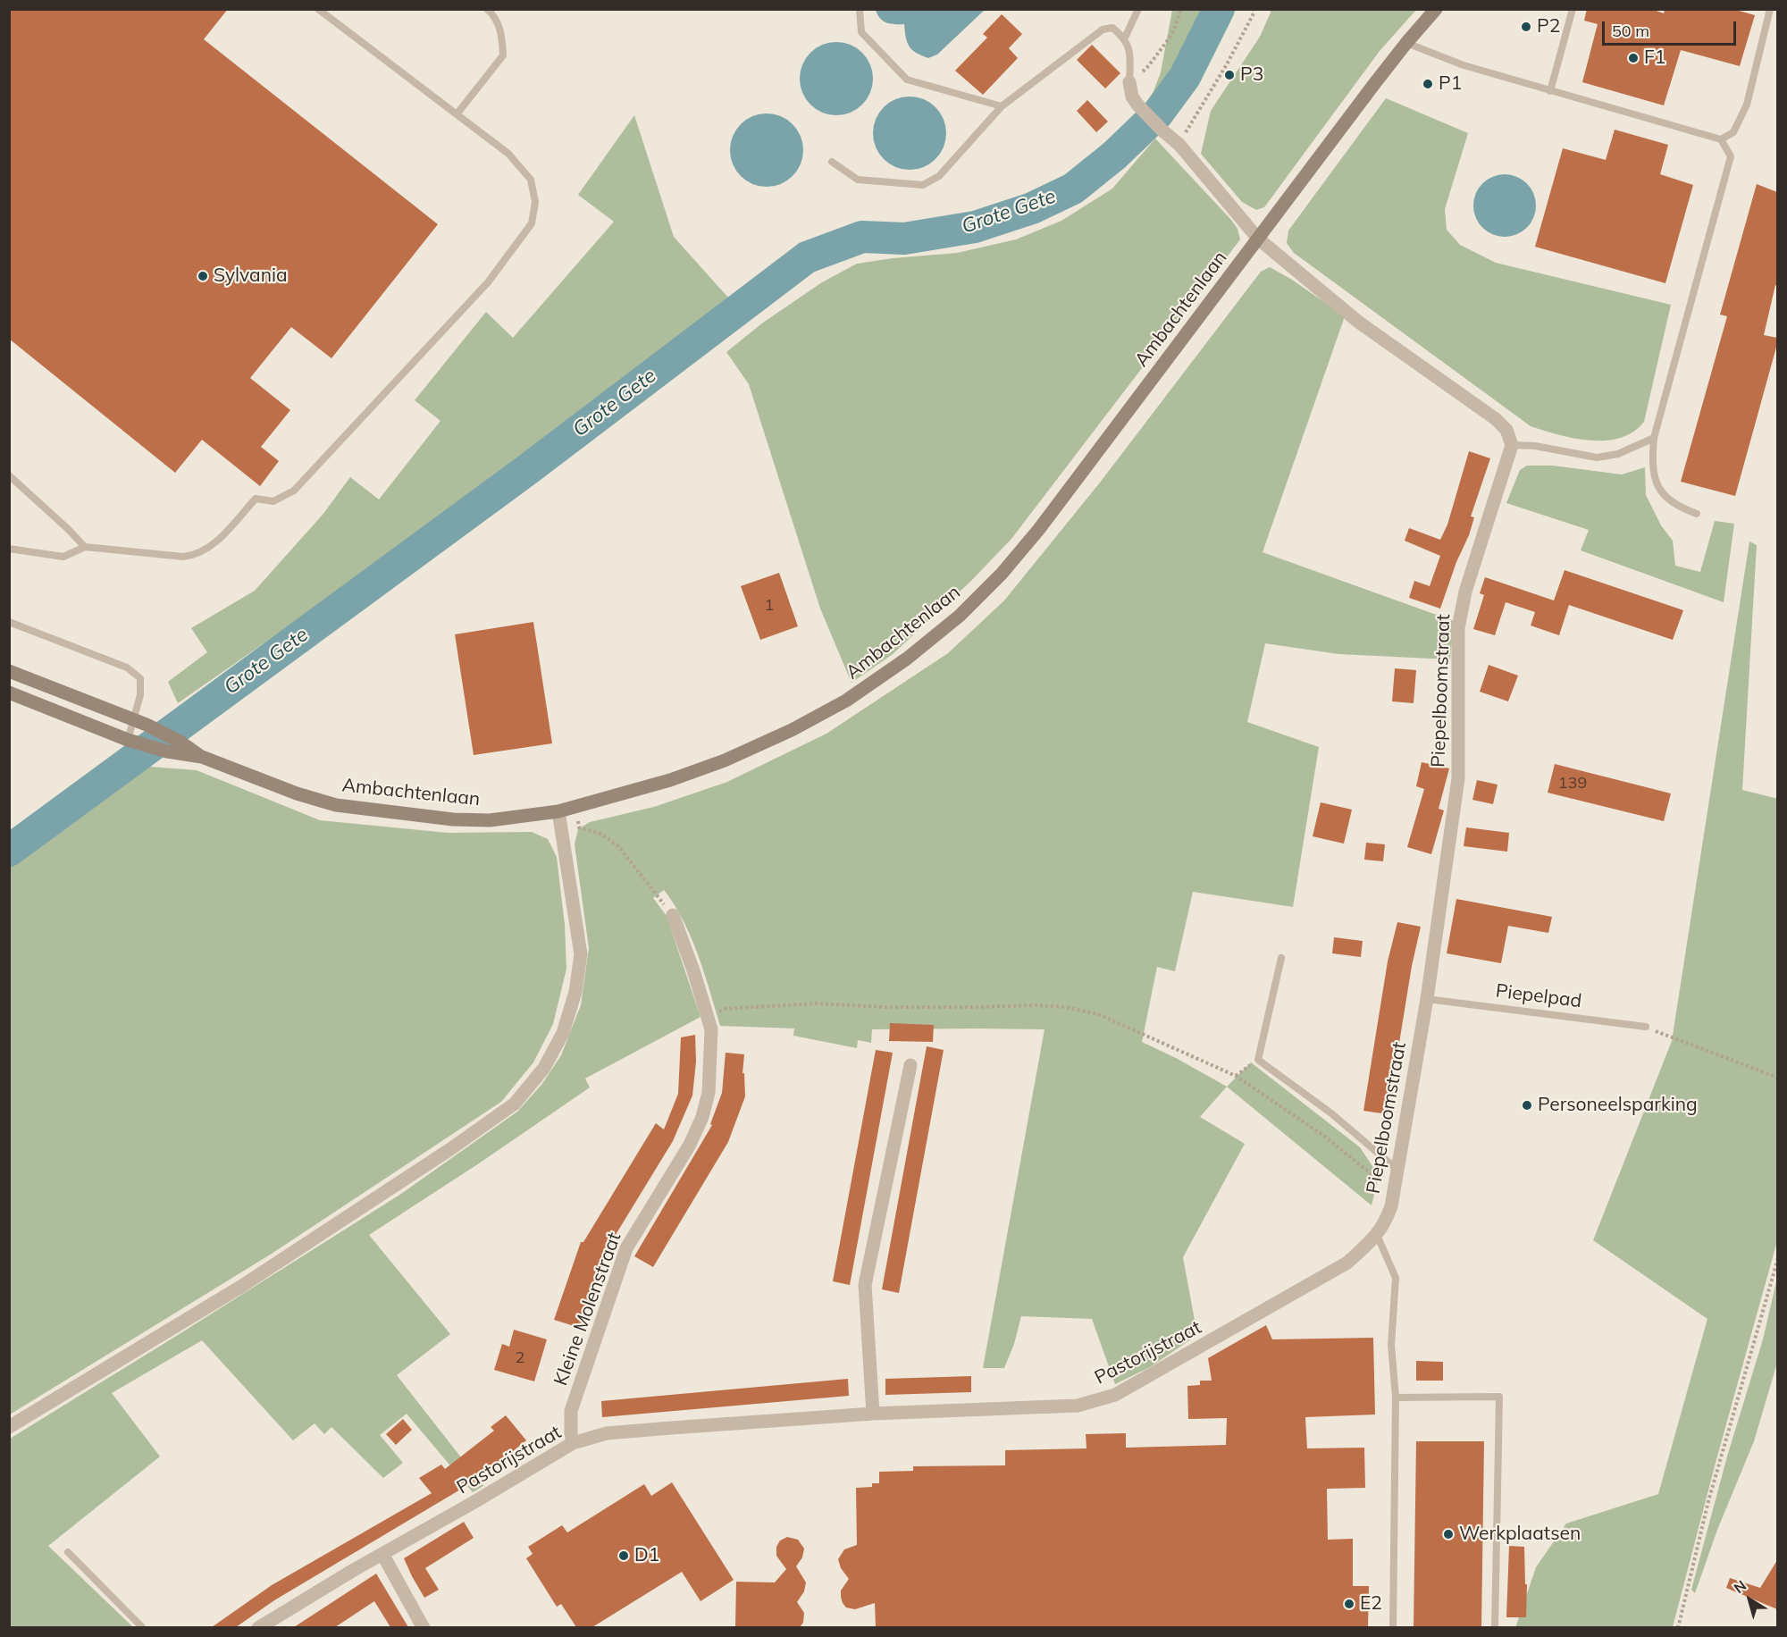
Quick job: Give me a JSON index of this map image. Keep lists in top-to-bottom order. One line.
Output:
{"streets":{"street":["Ambachtenlaan","Piepelboomstraat","Kleine Molenstraat","Pastorijstraat"],"lane":["Piepelpad"]},"crossings":[["Piepelboomstraat","Piepelpad"],["Piepelboomstraat","Pastorijstraat"],["Kleine Molenstraat","Pastorijstraat"]],"water":["Grote Gete"],"places":["P2","F1","P3","P1","Sylvania","Personeelsparking","Werkplaatsen","D1","E2"],"house_numbers":["1","139","2"],"scale_bar":"50 m","north":"top left"}
